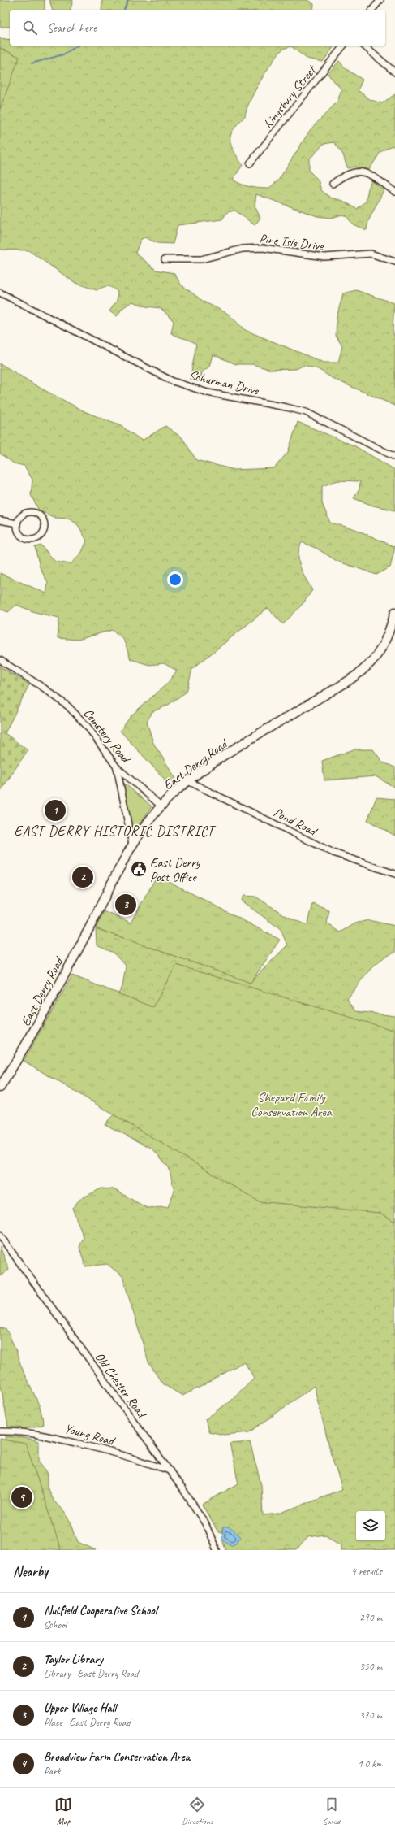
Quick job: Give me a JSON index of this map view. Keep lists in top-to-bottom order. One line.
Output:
{"streets":{"street":["Kingsbury Street","Pine Isle Drive","Schurman Drive","Cemetery Road","East Derry Road","Pond Road","Old Chester Road","Young Road"]},"crossings":[["Cemetery Road","East Derry Road"],["East Derry Road","Pond Road"],["Old Chester Road","Young Road"]],"districts":["EAST DERRY HISTORIC DISTRICT"],"parks":["Shepard Family Conservation Area"],"places":{"public building":["East Derry Post Office"]},"page":{"search":"Search here","pins":["1","2","3","4"],"heading":["Nearby","4 results"],"list":[{"mark":"1","name":"Nutfield Cooperative School","note":"School","value":"290 m"},{"mark":"2","name":"Taylor Library","note":"Library · East Derry Road","value":"350 m"},{"mark":"3","name":"Upper Village Hall","note":"Place · East Derry Road","value":"370 m"},{"mark":"4","name":"Broadview Farm Conservation Area","note":"Park","value":"1.0 km"}],"nav":["Map","Directions","Saved"]}}
